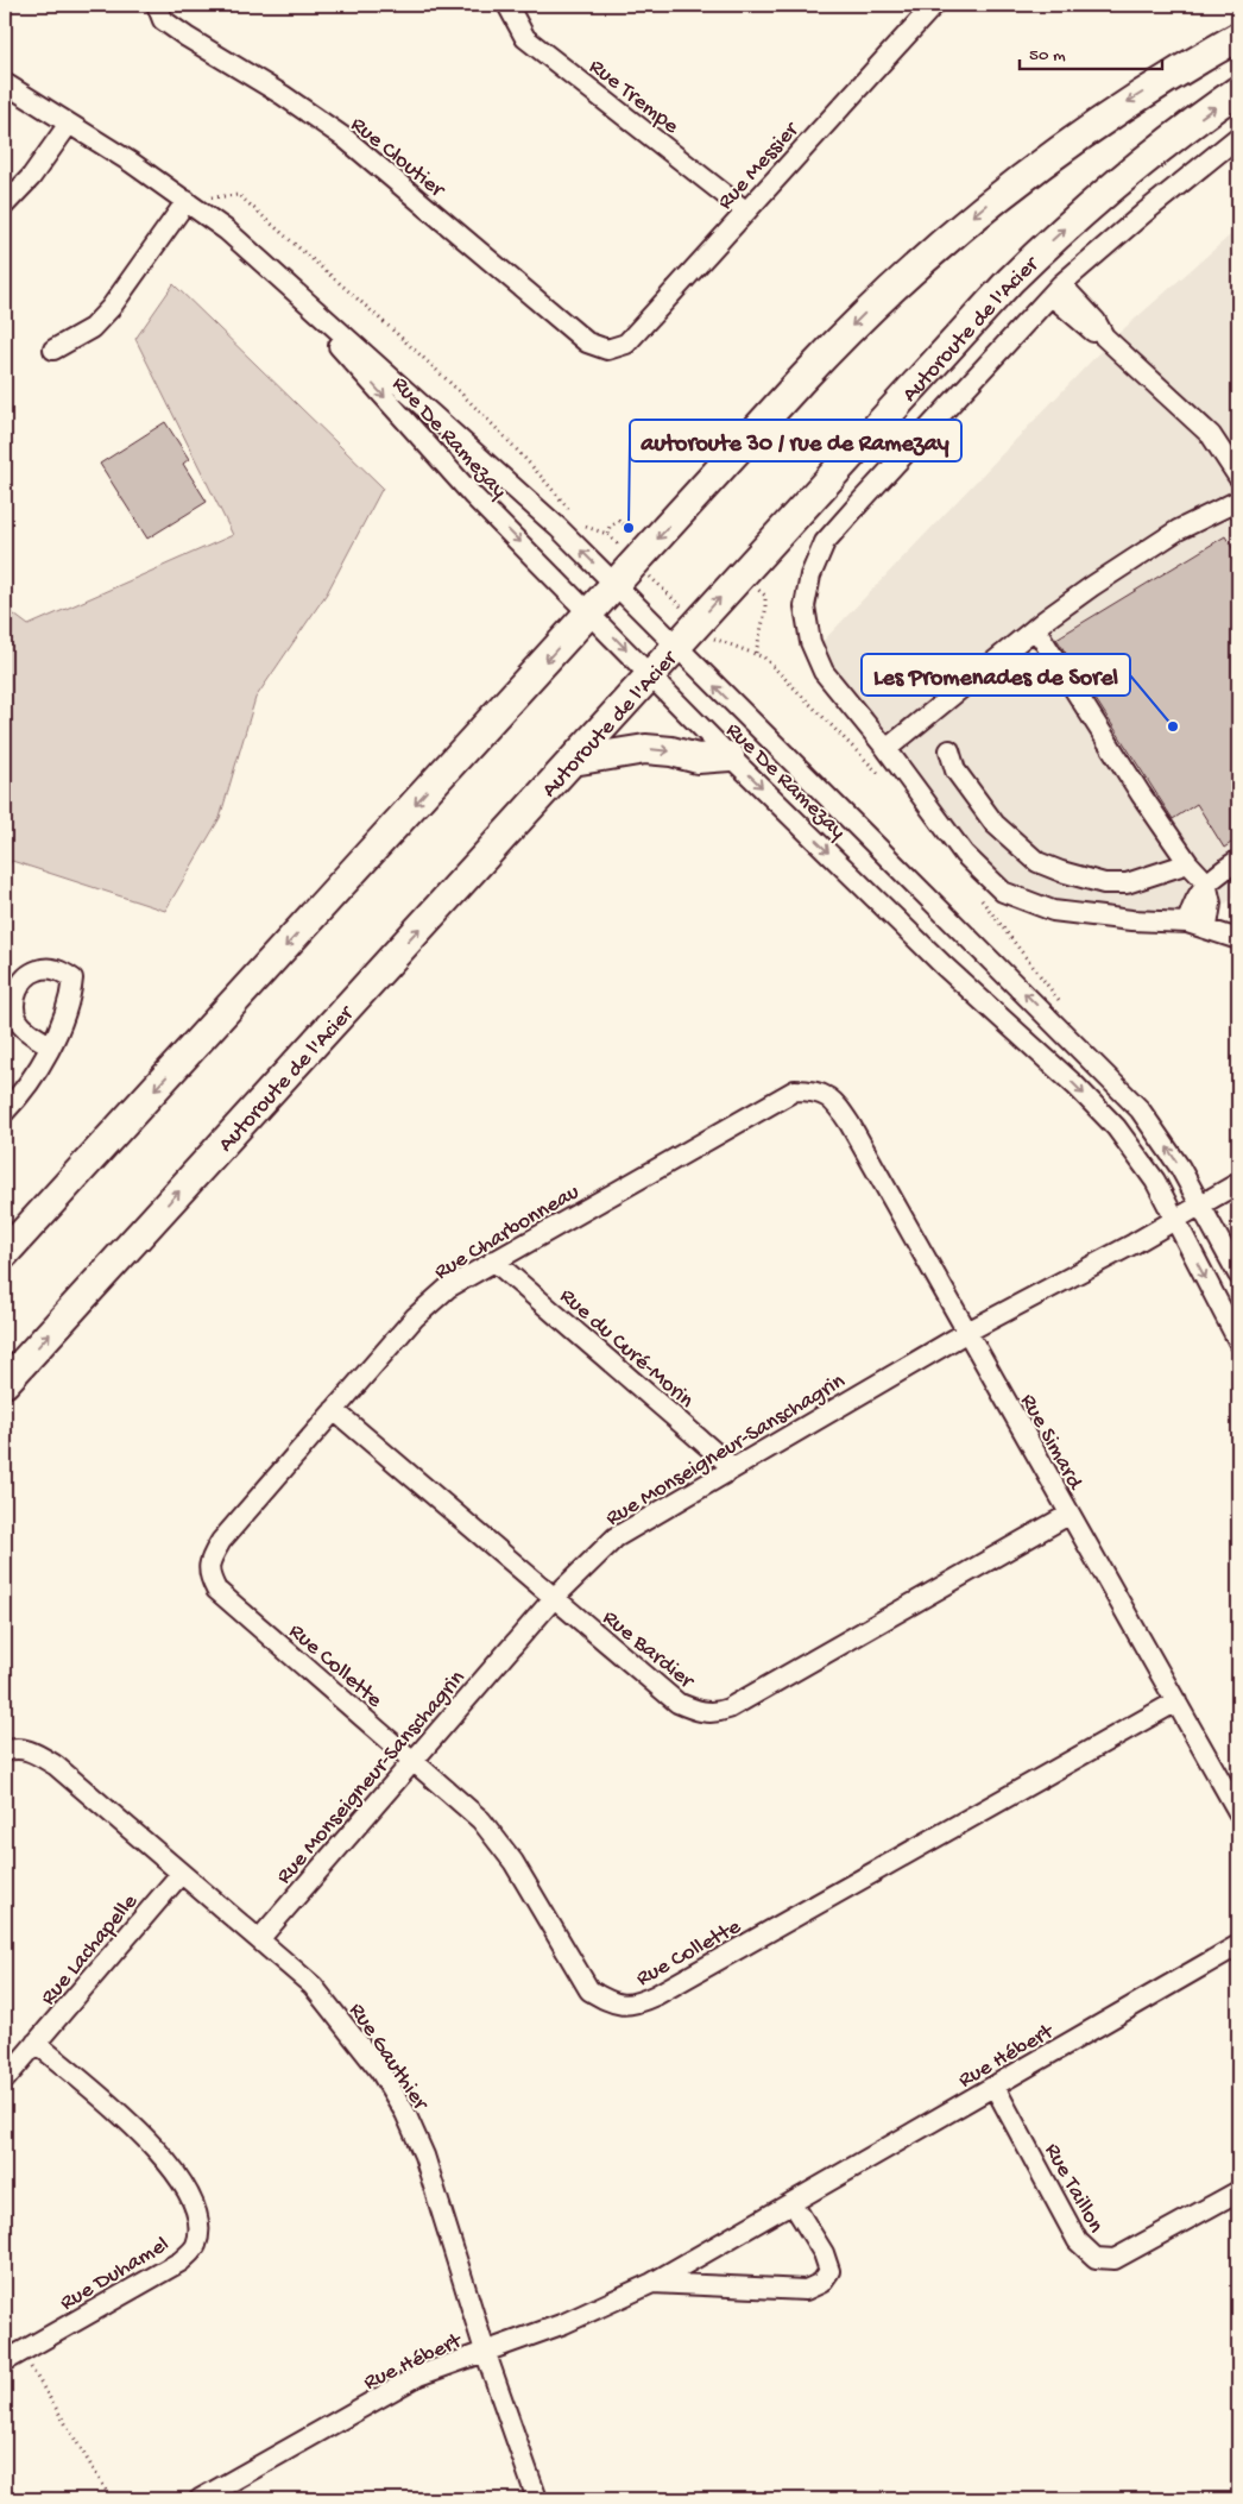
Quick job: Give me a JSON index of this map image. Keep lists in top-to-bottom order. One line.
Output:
{"streets":{"highway":["Autoroute de l'Acier"],"street":["Rue Trempe","Rue Cloutier","Rue Messier","Rue De Ramezay","Rue Charbonneau","Rue du Curé-Morin","Rue Simard","Rue Monseigneur-Sanschagrin","Rue Bardier","Rue Collette","Rue Lachapelle","Rue Hébert","Rue Gauthier","Rue Taillon","Rue Duhamel"]},"crossings":[["Rue Trempe","Rue Messier"],["Rue Cloutier","Rue Messier"],["Autoroute de l'Acier","Rue De Ramezay"],["Rue De Ramezay","Rue Monseigneur-Sanschagrin"],["Rue Charbonneau","Rue du Curé-Morin"],["Rue Charbonneau","Rue Simard"],["Rue Charbonneau","Rue Bardier"],["Rue Charbonneau","Rue Collette"],["Rue du Curé-Morin","Rue Monseigneur-Sanschagrin"],["Rue Simard","Rue Monseigneur-Sanschagrin"],["Rue Simard","Rue Bardier"],["Rue Simard","Rue Collette"],["Rue Monseigneur-Sanschagrin","Rue Bardier"],["Rue Monseigneur-Sanschagrin","Rue Collette"],["Rue Monseigneur-Sanschagrin","Rue Gauthier"],["Rue Lachapelle","Rue Gauthier"],["Rue Lachapelle","Rue Duhamel"],["Rue Hébert","Rue Gauthier"],["Rue Hébert","Rue Taillon"]],"places":["autoroute 30 / rue de Ramezay","Les Promenades de Sorel"],"scale_bar":"50 m"}
